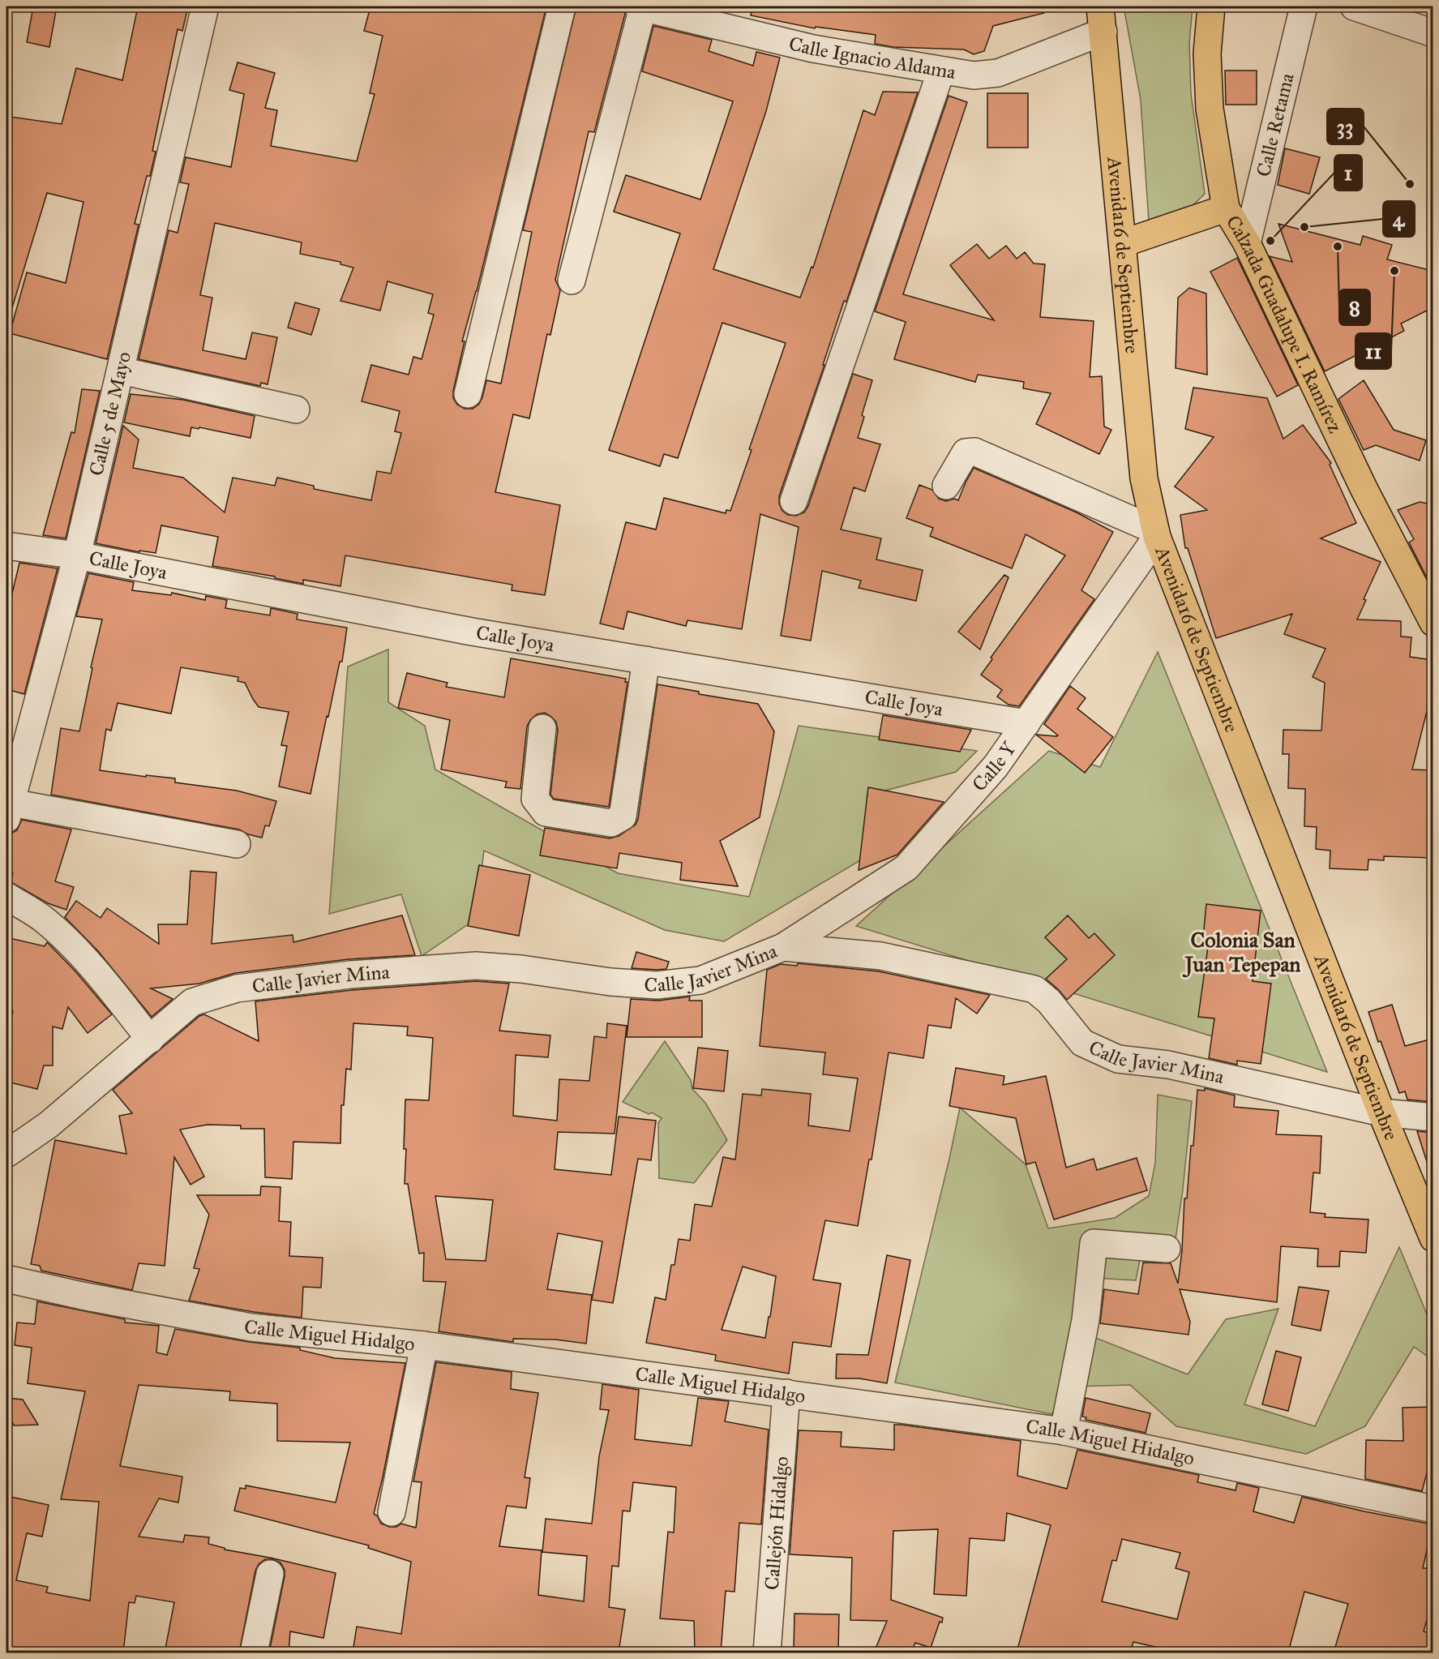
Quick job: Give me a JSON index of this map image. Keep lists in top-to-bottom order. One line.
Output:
{"streets":{"main road":["Avenida16 de Septiembre","Calzada Guadalupe I. Ramírez"],"street":["Calle Ignacio Aldama","Calle Retama","Calle 5 de Mayo","Calle Joya","Calle Y","Calle Javier Mina","Calle Miguel Hidalgo","Callejón Hidalgo"]},"crossings":[["Calle Ignacio Aldama","Avenida16 de Septiembre"],["Calle Retama","Calzada Guadalupe I. Ramírez"],["Avenida16 de Septiembre","Calle Y"],["Avenida16 de Septiembre","Calle Javier Mina"],["Calle 5 de Mayo","Calle Joya"],["Calle Joya","Calle Y"],["Calle Y","Calle Javier Mina"],["Calle Miguel Hidalgo","Callejón Hidalgo"]],"districts":["Colonia San Juan Tepepan"],"places":["33","4","1","8","11"]}
